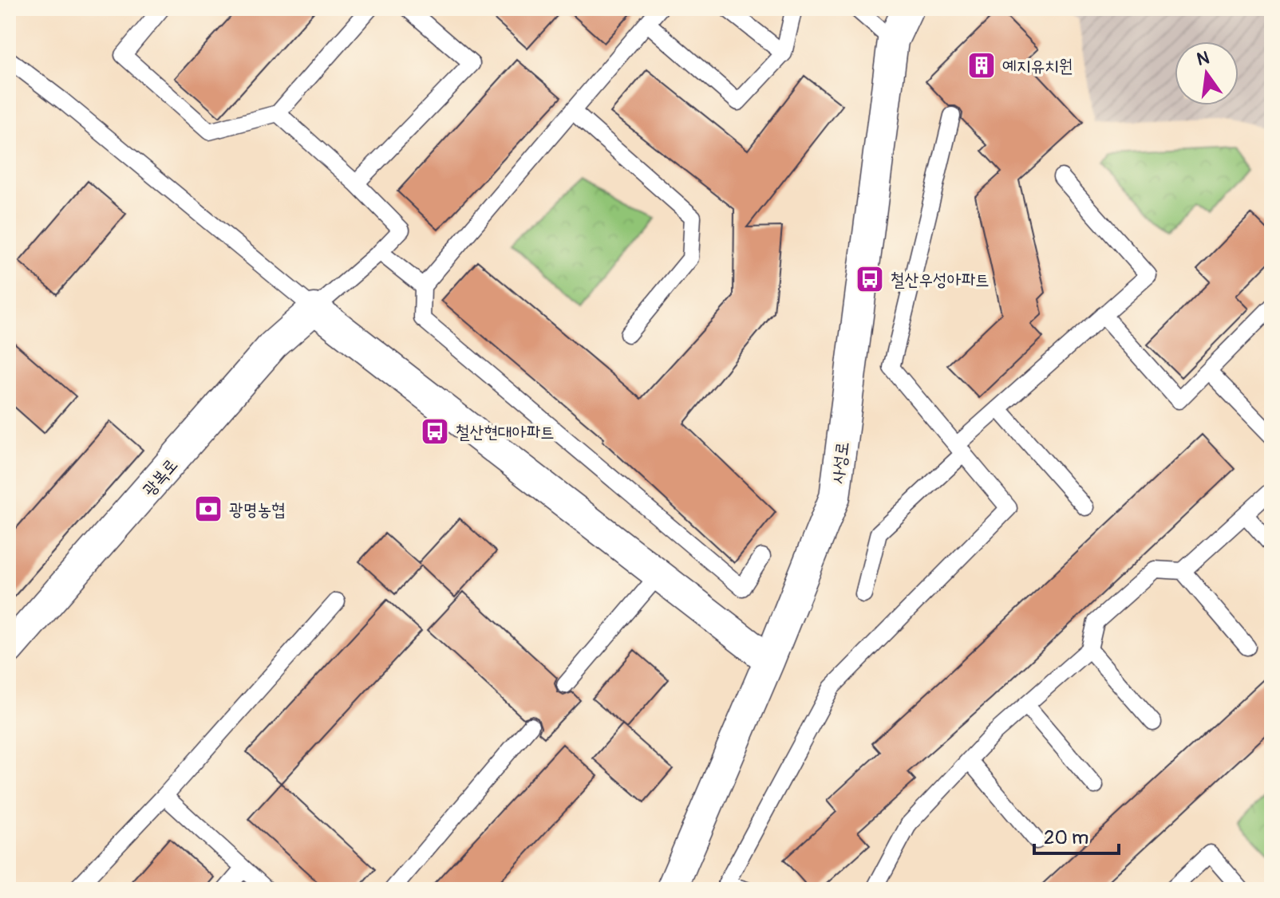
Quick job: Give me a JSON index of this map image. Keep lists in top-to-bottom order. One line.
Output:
{"streets":{"street":["사성로","광복로"]},"places":{"building":["예지유치원"],"bus stop":["철산우성아파트","철산현대아파트"],"bank":["광명농협"]},"scale_bar":"20 m","north":"top"}
